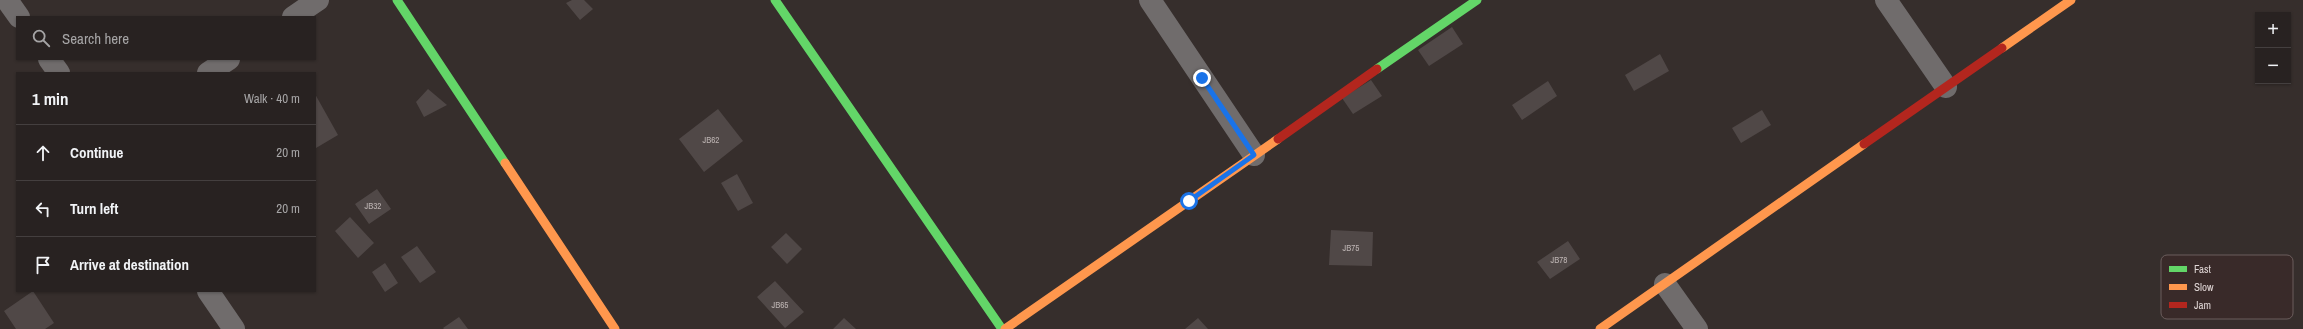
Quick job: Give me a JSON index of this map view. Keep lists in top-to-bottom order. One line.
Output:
{"house_numbers":["JB62","JB32","JB75","JB78","JB65"],"legend":["Fast","Slow","Jam"],"page":{"map_buttons":["+","−"],"search":"Search here","heading":["1 min","Walk · 40 m"],"list":[["Continue","20 m"],["Turn left","20 m"],"Arrive at destination"]}}
